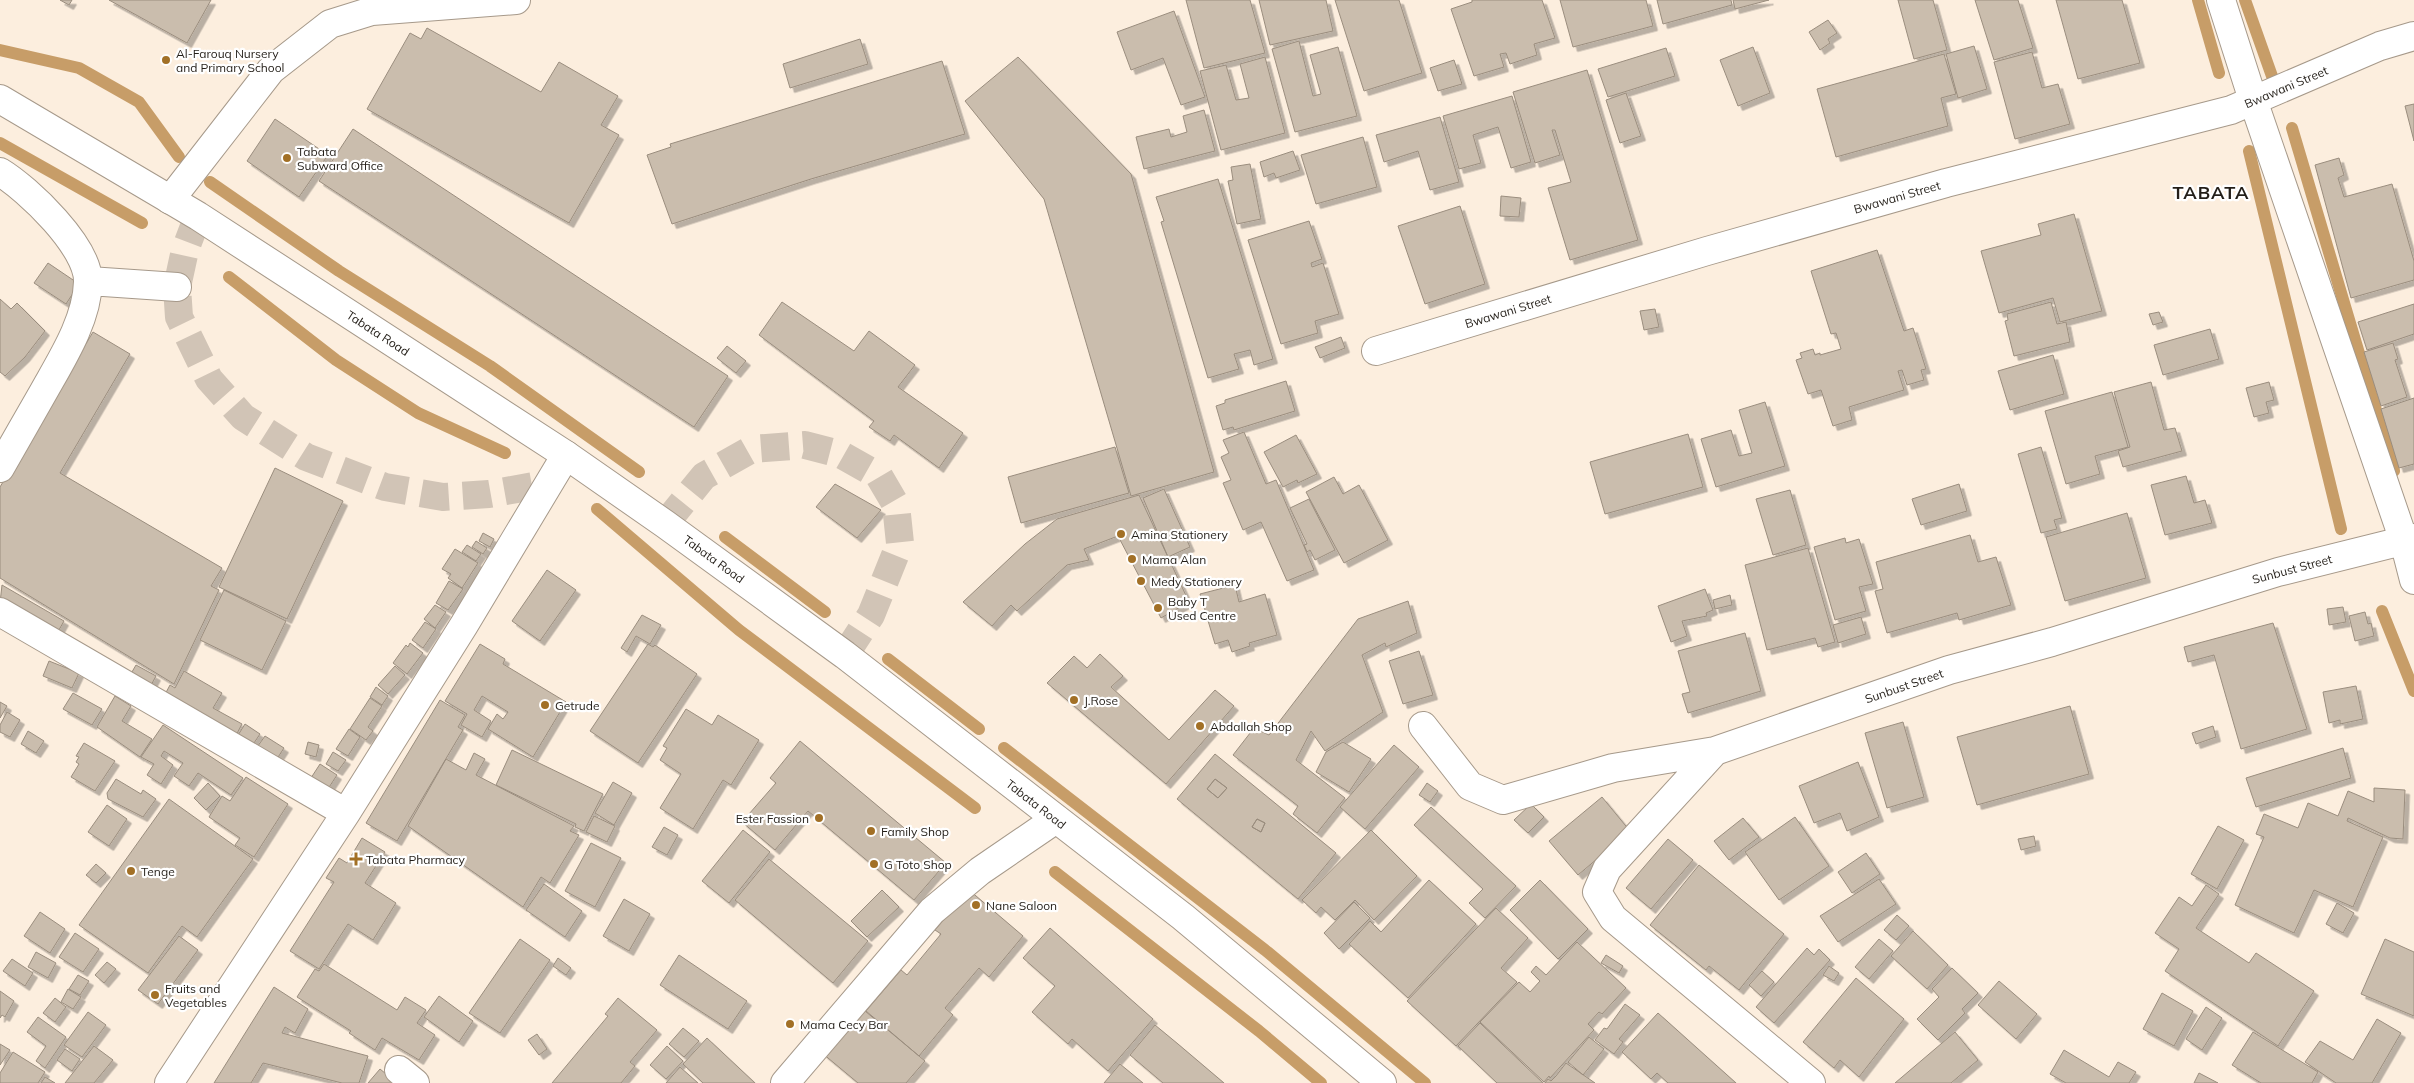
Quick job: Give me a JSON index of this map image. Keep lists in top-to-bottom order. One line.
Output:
{"streets":{"street":["Bwawani Street","Tabata Road","Sunbust Street"]},"districts":["TABATA"],"places":{"other":["Al-Farouq Nursery and Primary School","Tabata Subward Office","Amina Stationery","Mama Alan","Medy Stationery","Baby T Used Centre","J.Rose","Getrude","Abdallah Shop","Ester Fassion","Family Shop","G Toto Shop","Tenge","Nane Saloon","Fruits and Vegetables","Mama Cecy Bar"],"health":["Tabata Pharmacy"]}}
